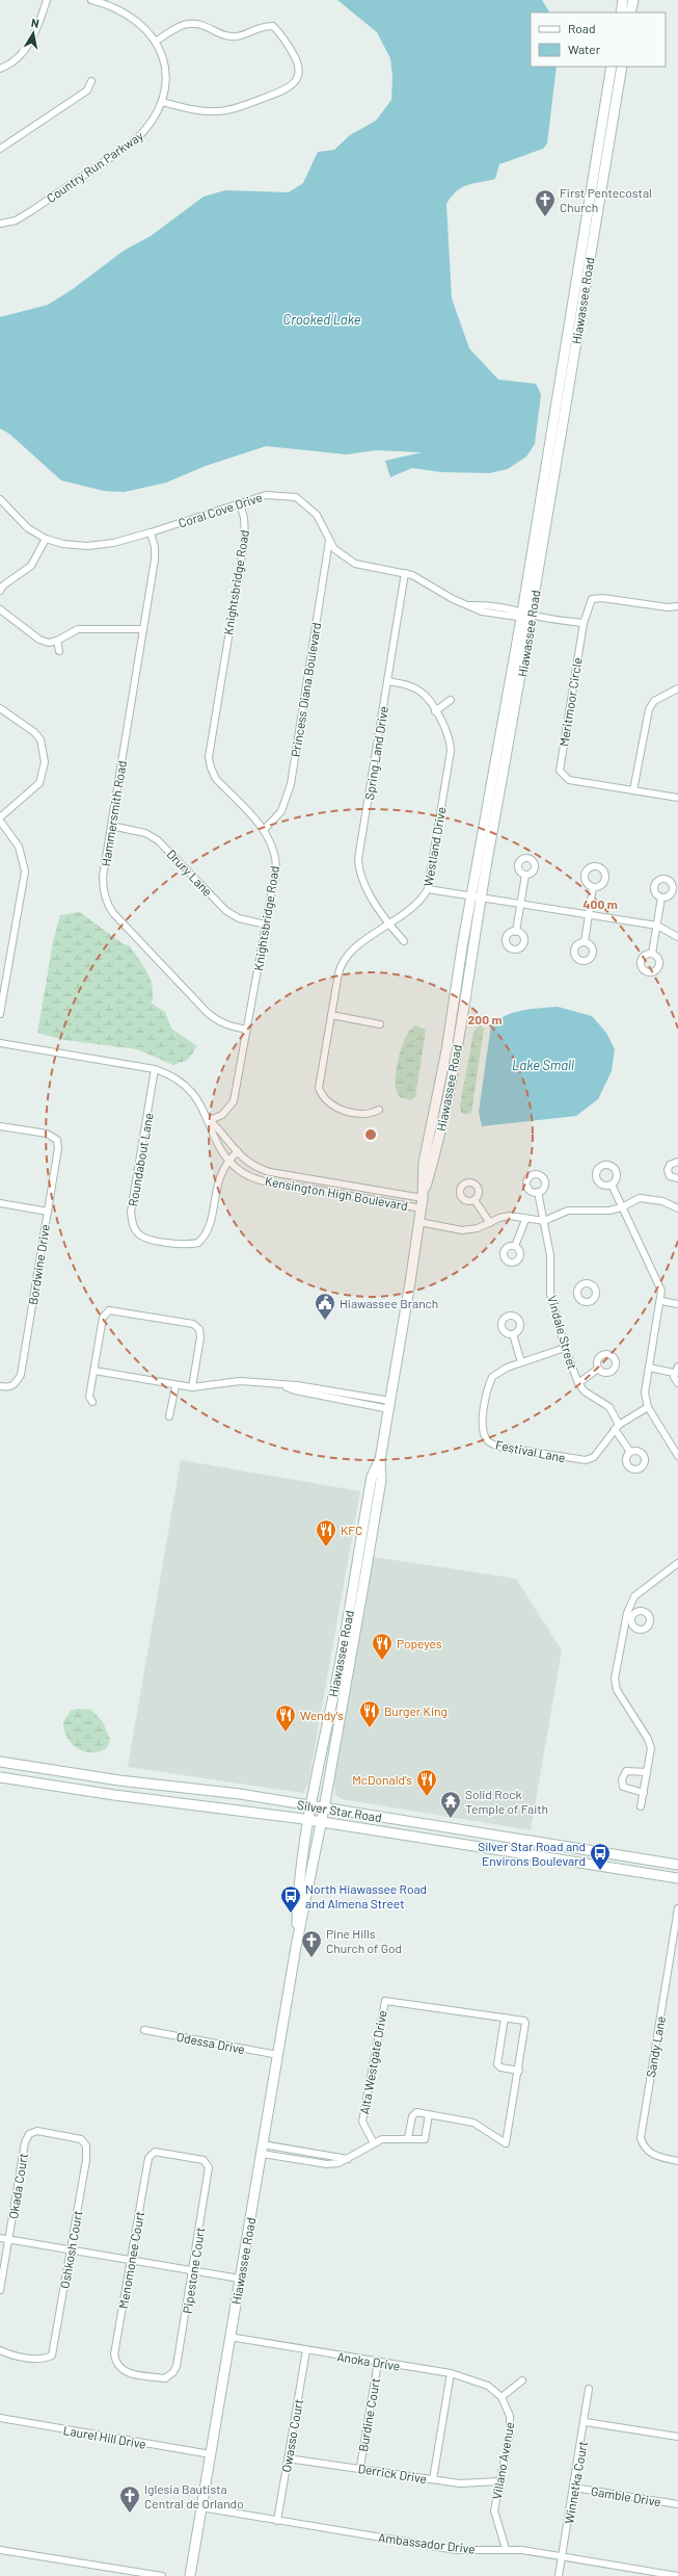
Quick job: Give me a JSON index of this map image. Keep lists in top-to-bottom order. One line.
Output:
{"streets":{"street":["Country Run Parkway","Hiawassee Road","Coral Cove Drive","Knightsbridge Road","Princess Diana Boulevard","Meritmoor Circle","Spring Land Drive","Hammersmith Road","Westland Drive","Drury Lane","Roundabout Lane","Kensington High Boulevard","Bordwine Drive","Vindale Street","Festival Lane","Silver Star Road","Odessa Drive","Sandy Lane","Alta Westgate Drive","Okada Court","Oshkosh Court","Menomonee Court","Pipestone Court","Anoka Drive","Burdine Court","Owasso Court","Laurel Hill Drive","Villano Avenue","Derrick Drive","Winnetka Court","Gamble Drive","Ambassador Drive"]},"crossings":[["Hiawassee Road","Coral Cove Drive"],["Hiawassee Road","Kensington High Boulevard"],["Hiawassee Road","Silver Star Road"],["Hiawassee Road","Odessa Drive"],["Hiawassee Road","Anoka Drive"],["Hiawassee Road","Laurel Hill Drive"],["Hiawassee Road","Ambassador Drive"],["Coral Cove Drive","Knightsbridge Road"],["Coral Cove Drive","Princess Diana Boulevard"],["Coral Cove Drive","Meritmoor Circle"],["Coral Cove Drive","Spring Land Drive"],["Coral Cove Drive","Hammersmith Road"],["Knightsbridge Road","Princess Diana Boulevard"],["Knightsbridge Road","Hammersmith Road"],["Knightsbridge Road","Drury Lane"],["Knightsbridge Road","Kensington High Boulevard"],["Spring Land Drive","Westland Drive"],["Hammersmith Road","Drury Lane"],["Roundabout Lane","Kensington High Boulevard"],["Vindale Street","Festival Lane"],["Okada Court","Oshkosh Court"],["Menomonee Court","Pipestone Court"],["Anoka Drive","Burdine Court"],["Anoka Drive","Owasso Court"],["Anoka Drive","Villano Avenue"],["Burdine Court","Derrick Drive"],["Owasso Court","Derrick Drive"],["Owasso Court","Ambassador Drive"],["Villano Avenue","Derrick Drive"],["Villano Avenue","Ambassador Drive"],["Winnetka Court","Gamble Drive"],["Winnetka Court","Ambassador Drive"]],"water":["Crooked Lake","Lake Small"],"places":{"church":["First Pentecostal Church","Pine Hills Church of God","Iglesia Bautista Central de Orlando"],"public building":["Hiawassee Branch"],"restaurant":["KFC","Popeyes","Burger King","Wendy's","McDonald's"],"temple":["Solid Rock Temple of Faith"],"bus stop":["Silver Star Road and Environs Boulevard","North Hiawassee Road and Almena Street"]},"legend":["Road","Water"],"north":"top","rings":["400 m","200 m"]}
